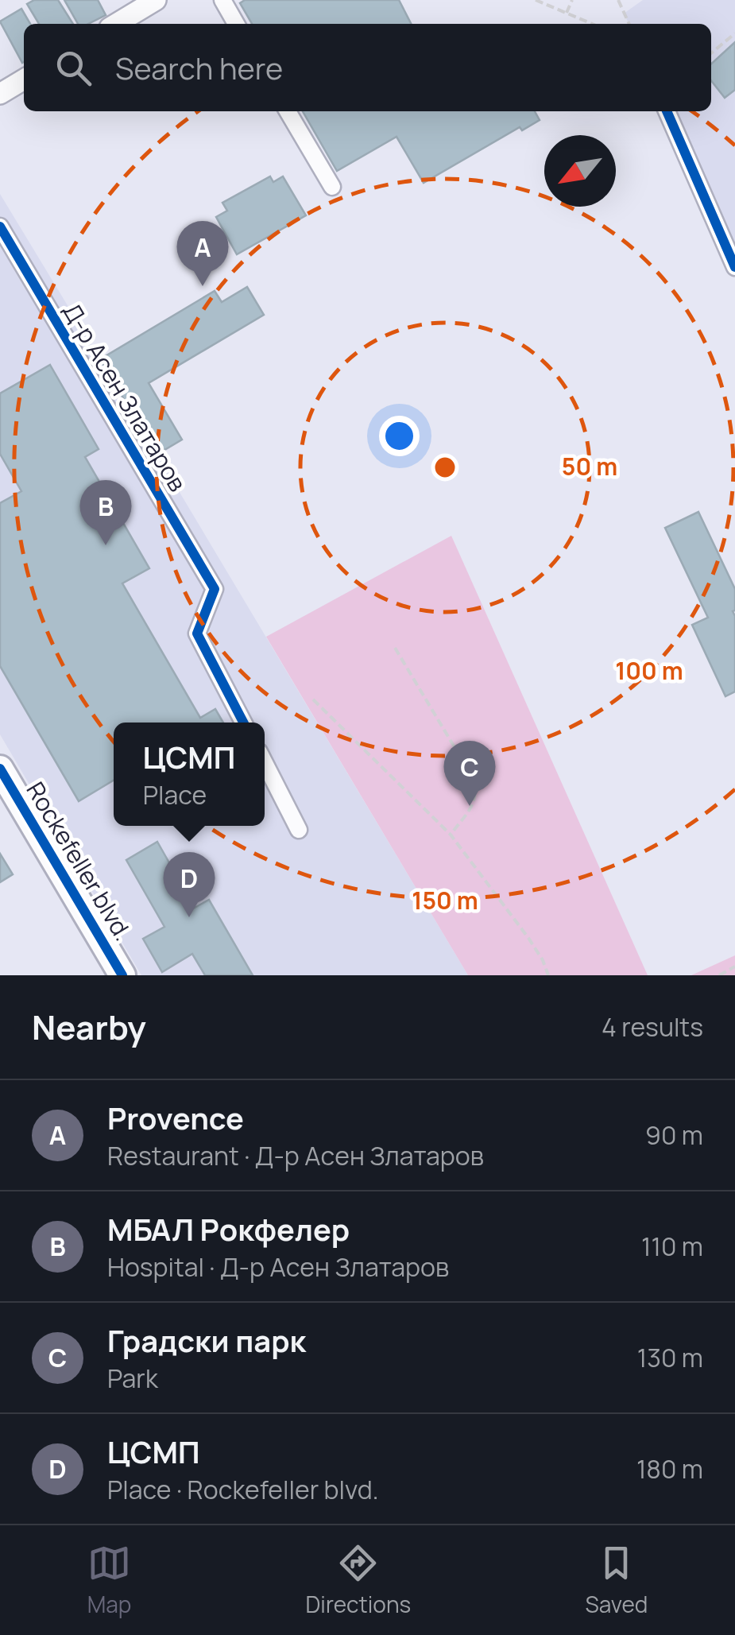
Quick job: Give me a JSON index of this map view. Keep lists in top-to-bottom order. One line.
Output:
{"streets":{"main road":["Rockefeller blvd."],"street":["Д-р Асен Златаров"]},"north":"bottom left","page":{"search":"Search here","pins":["A","B","C","D"],"popup":["ЦСМП","Place"],"heading":["Nearby","4 results"],"list":[{"mark":"A","name":"Provence","note":"Restaurant · Д-р Асен Златаров","value":"90 m"},{"mark":"B","name":"МБАЛ Рокфелер","note":"Hospital · Д-р Асен Златаров","value":"110 m"},{"mark":"C","name":"Градски парк","note":"Park","value":"130 m"},{"mark":"D","name":"ЦСМП","note":"Place · Rockefeller blvd.","value":"180 m"}],"nav":["Map","Directions","Saved"]},"rings":["50 m","100 m","150 m"]}
